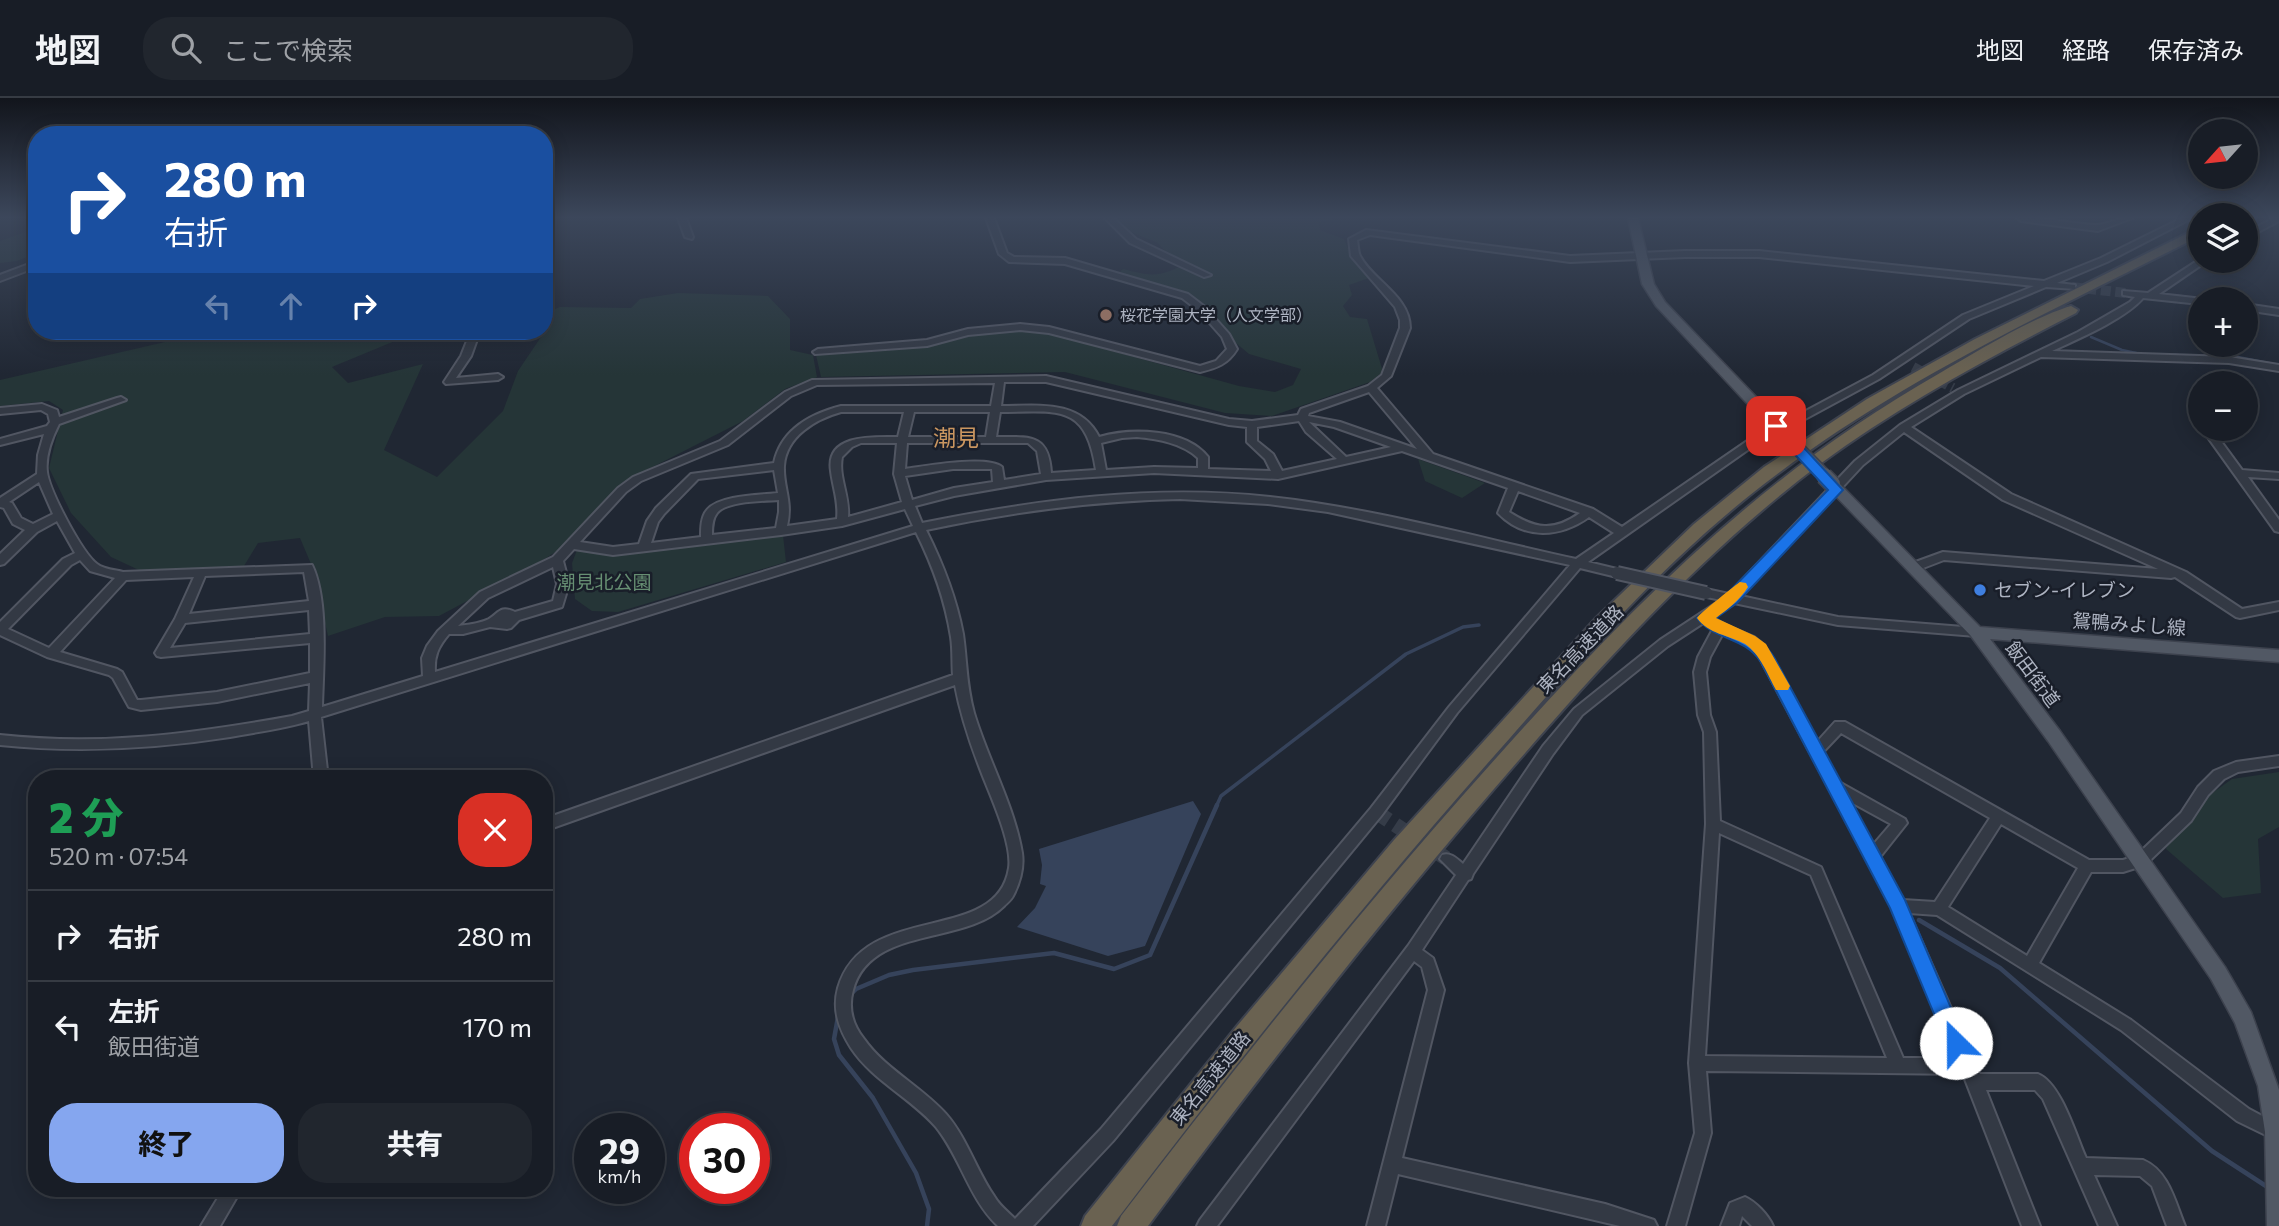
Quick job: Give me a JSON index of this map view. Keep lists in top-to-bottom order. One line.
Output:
{"streets":{"highway":["東名高速道路"],"main road":["鴛鴨みよし線","飯田街道"]},"crossings":[["鴛鴨みよし線","飯田街道"]],"districts":["潮見"],"parks":["潮見北公園"],"places":["桜花学園大学（人文学部）","セブン-イレブン"],"north":"bottom left","page":{"header":"地図","search":"ここで検索","nav":["地図","経路","保存済み"],"map_buttons":["+","−"],"turn":["280 m","右折"],"heading":["2 分","520 m · 07:54"],"list":[{"name":"右折","value":"280 m"},{"name":"左折","note":"飯田街道","value":"170 m"}],"buttons":["終了","共有"],"speed":"29 km/h","limit":"30"}}
